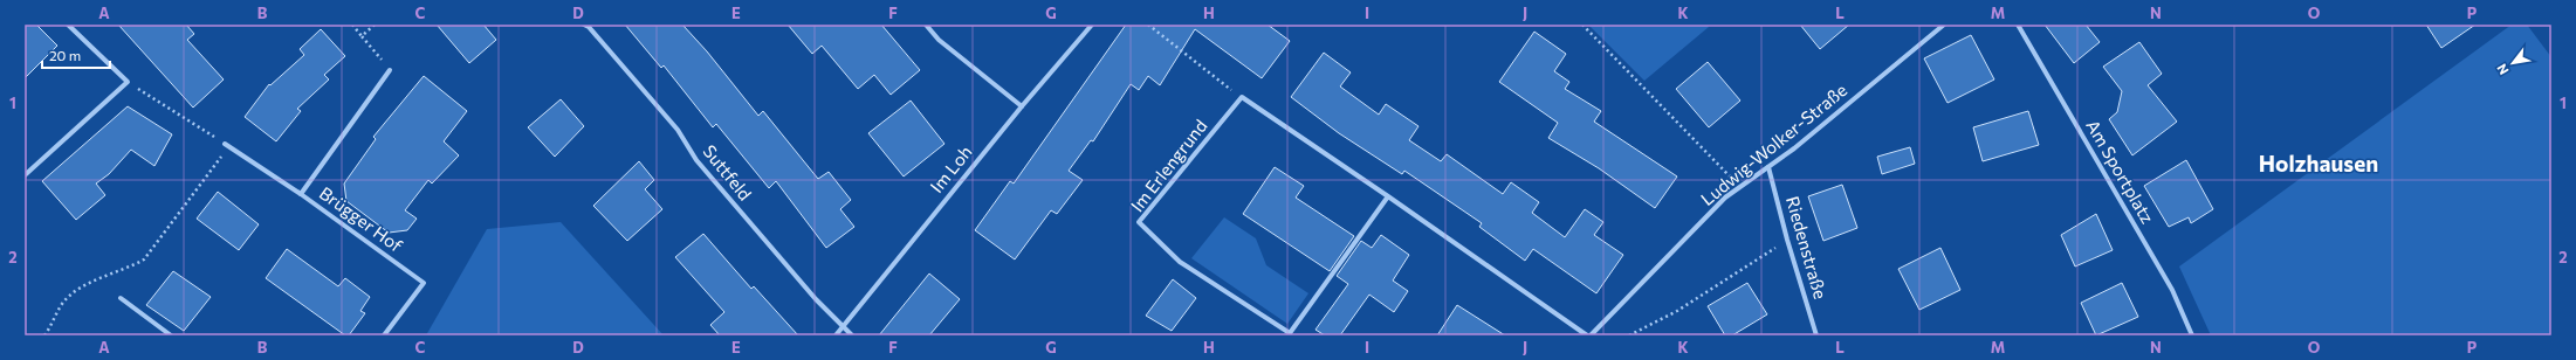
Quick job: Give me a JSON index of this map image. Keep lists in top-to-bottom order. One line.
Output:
{"streets":{"street":["Ludwig-Wolker-Straße","Im Erlengrund","Im Loh","Am Sportplatz","Suttfeld","Brügger Hof","Riedenstraße"]},"crossings":[["Ludwig-Wolker-Straße","Riedenstraße"],["Im Loh","Suttfeld"]],"districts":["Holzhausen"],"scale_bar":"20 m","north":"bottom left","grid":{"columns":["A","B","C","D","E","F","G","H","I","J","K","L","M","N","O","P"],"rows":["1","2"]}}
